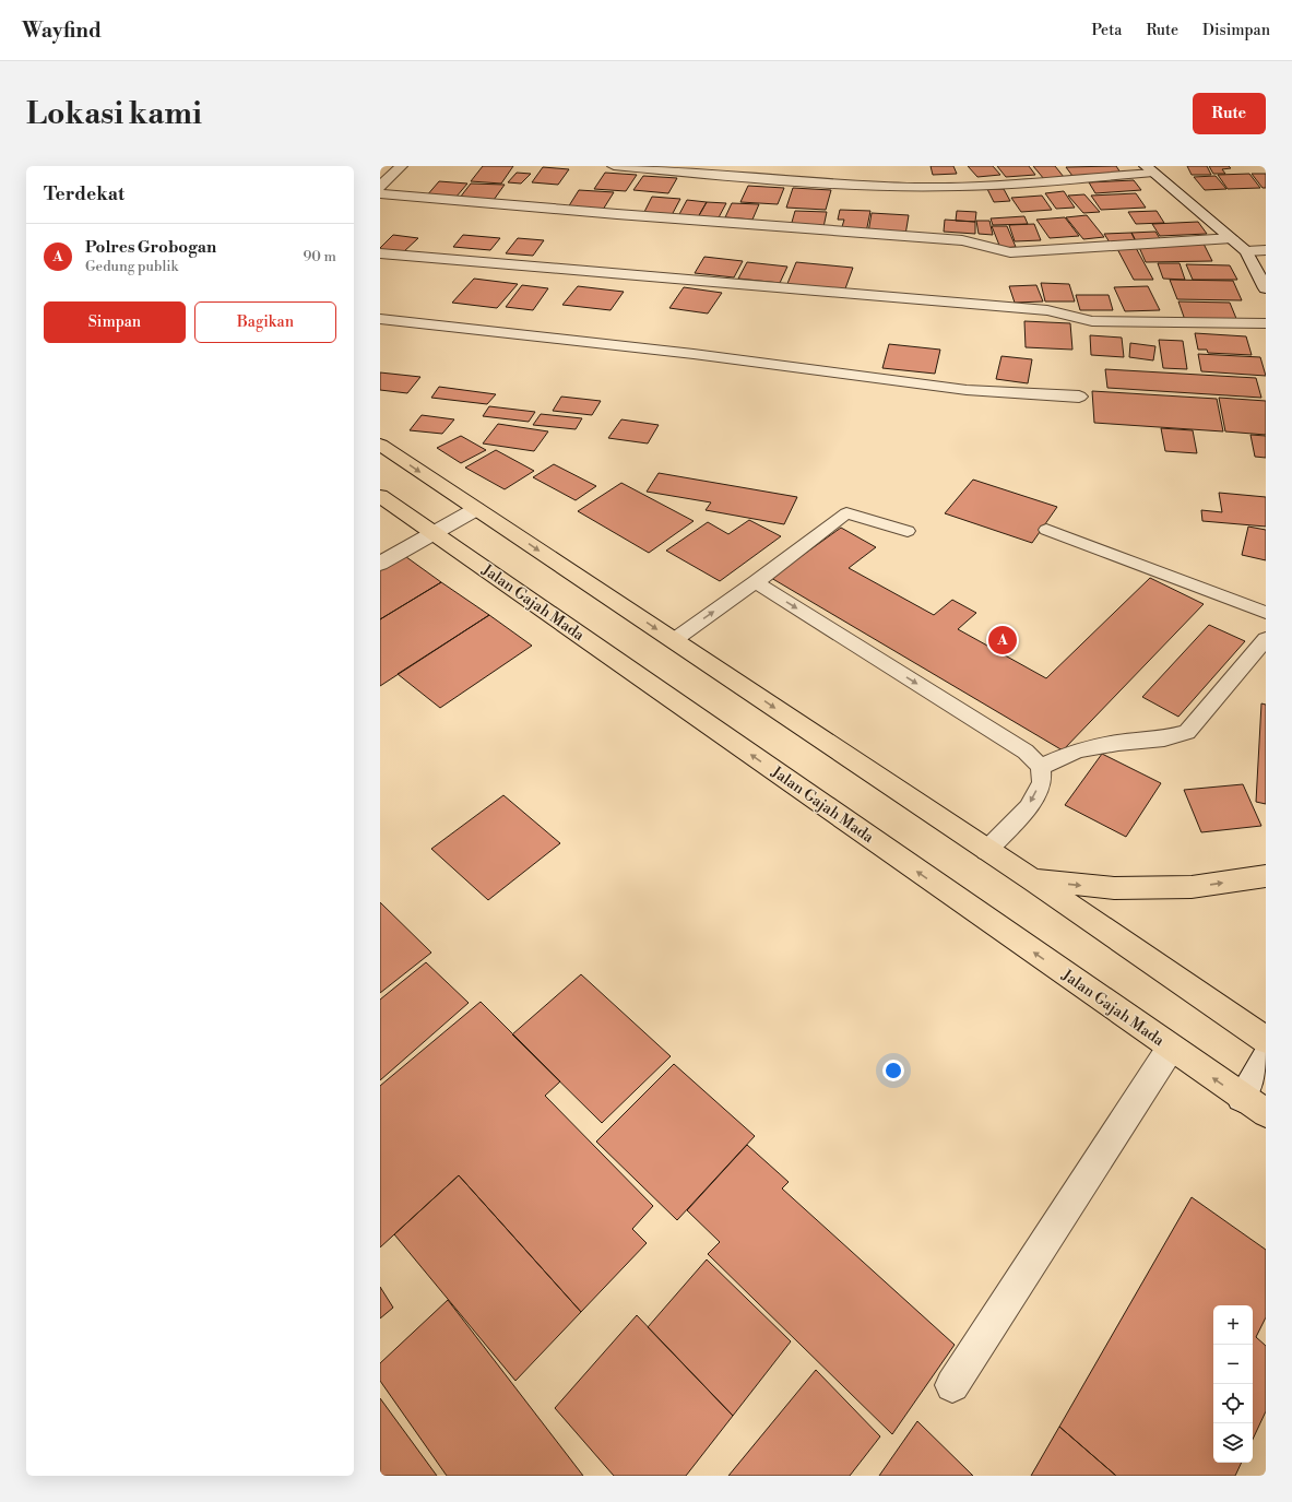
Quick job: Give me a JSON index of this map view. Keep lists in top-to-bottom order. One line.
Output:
{"streets":{"main road":["Jalan Gajah Mada"]},"page":{"header":"Wayfind","nav":["Peta","Rute","Disimpan"],"buttons":["Rute",["Simpan","Bagikan"]],"title":"Lokasi kami","heading":"Terdekat","list":[{"mark":"A","name":"Polres Grobogan","note":"Gedung publik","value":"90 m"}],"pins":"A","map_buttons":["+","−"]}}
